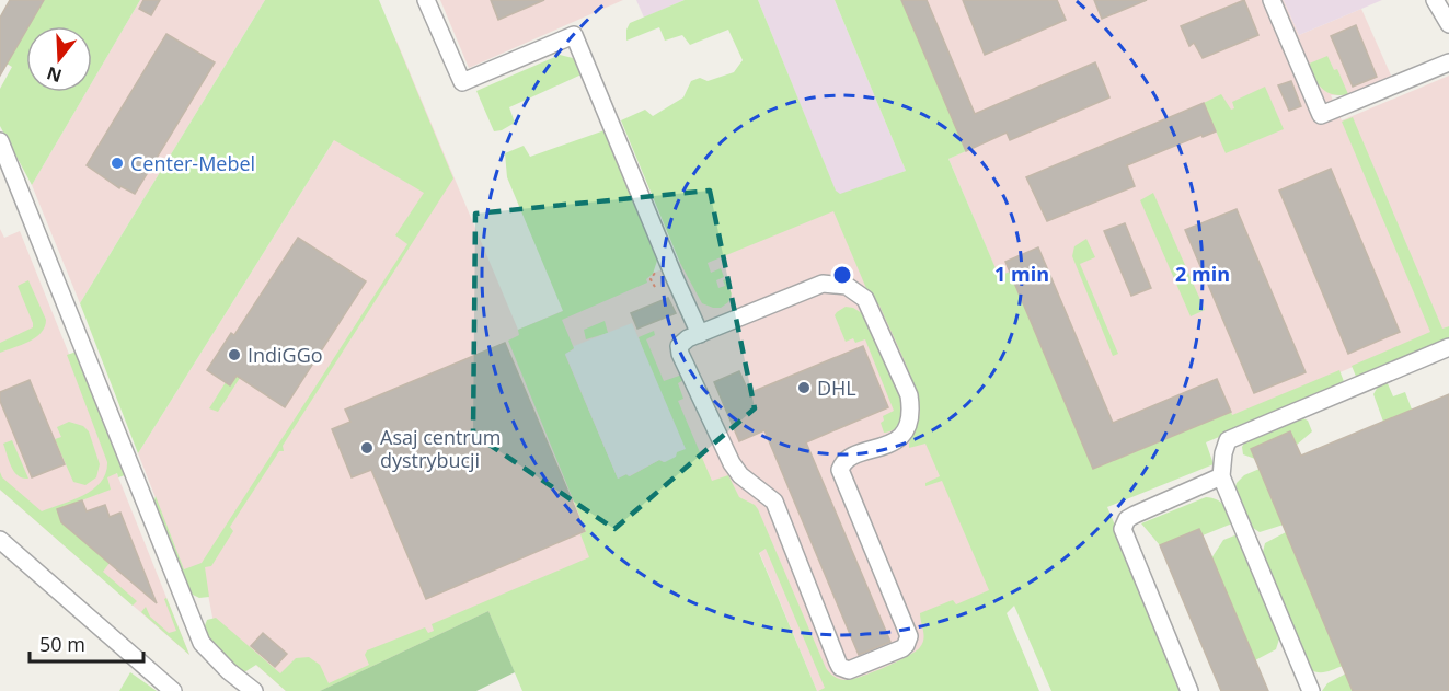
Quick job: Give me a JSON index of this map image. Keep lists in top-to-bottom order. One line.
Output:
{"places":["Center-Mebel","IndiGGo","DHL","Asaj centrum dystrybucji"],"scale_bar":"50 m","north":"bottom","rings":["1 min","2 min"]}
